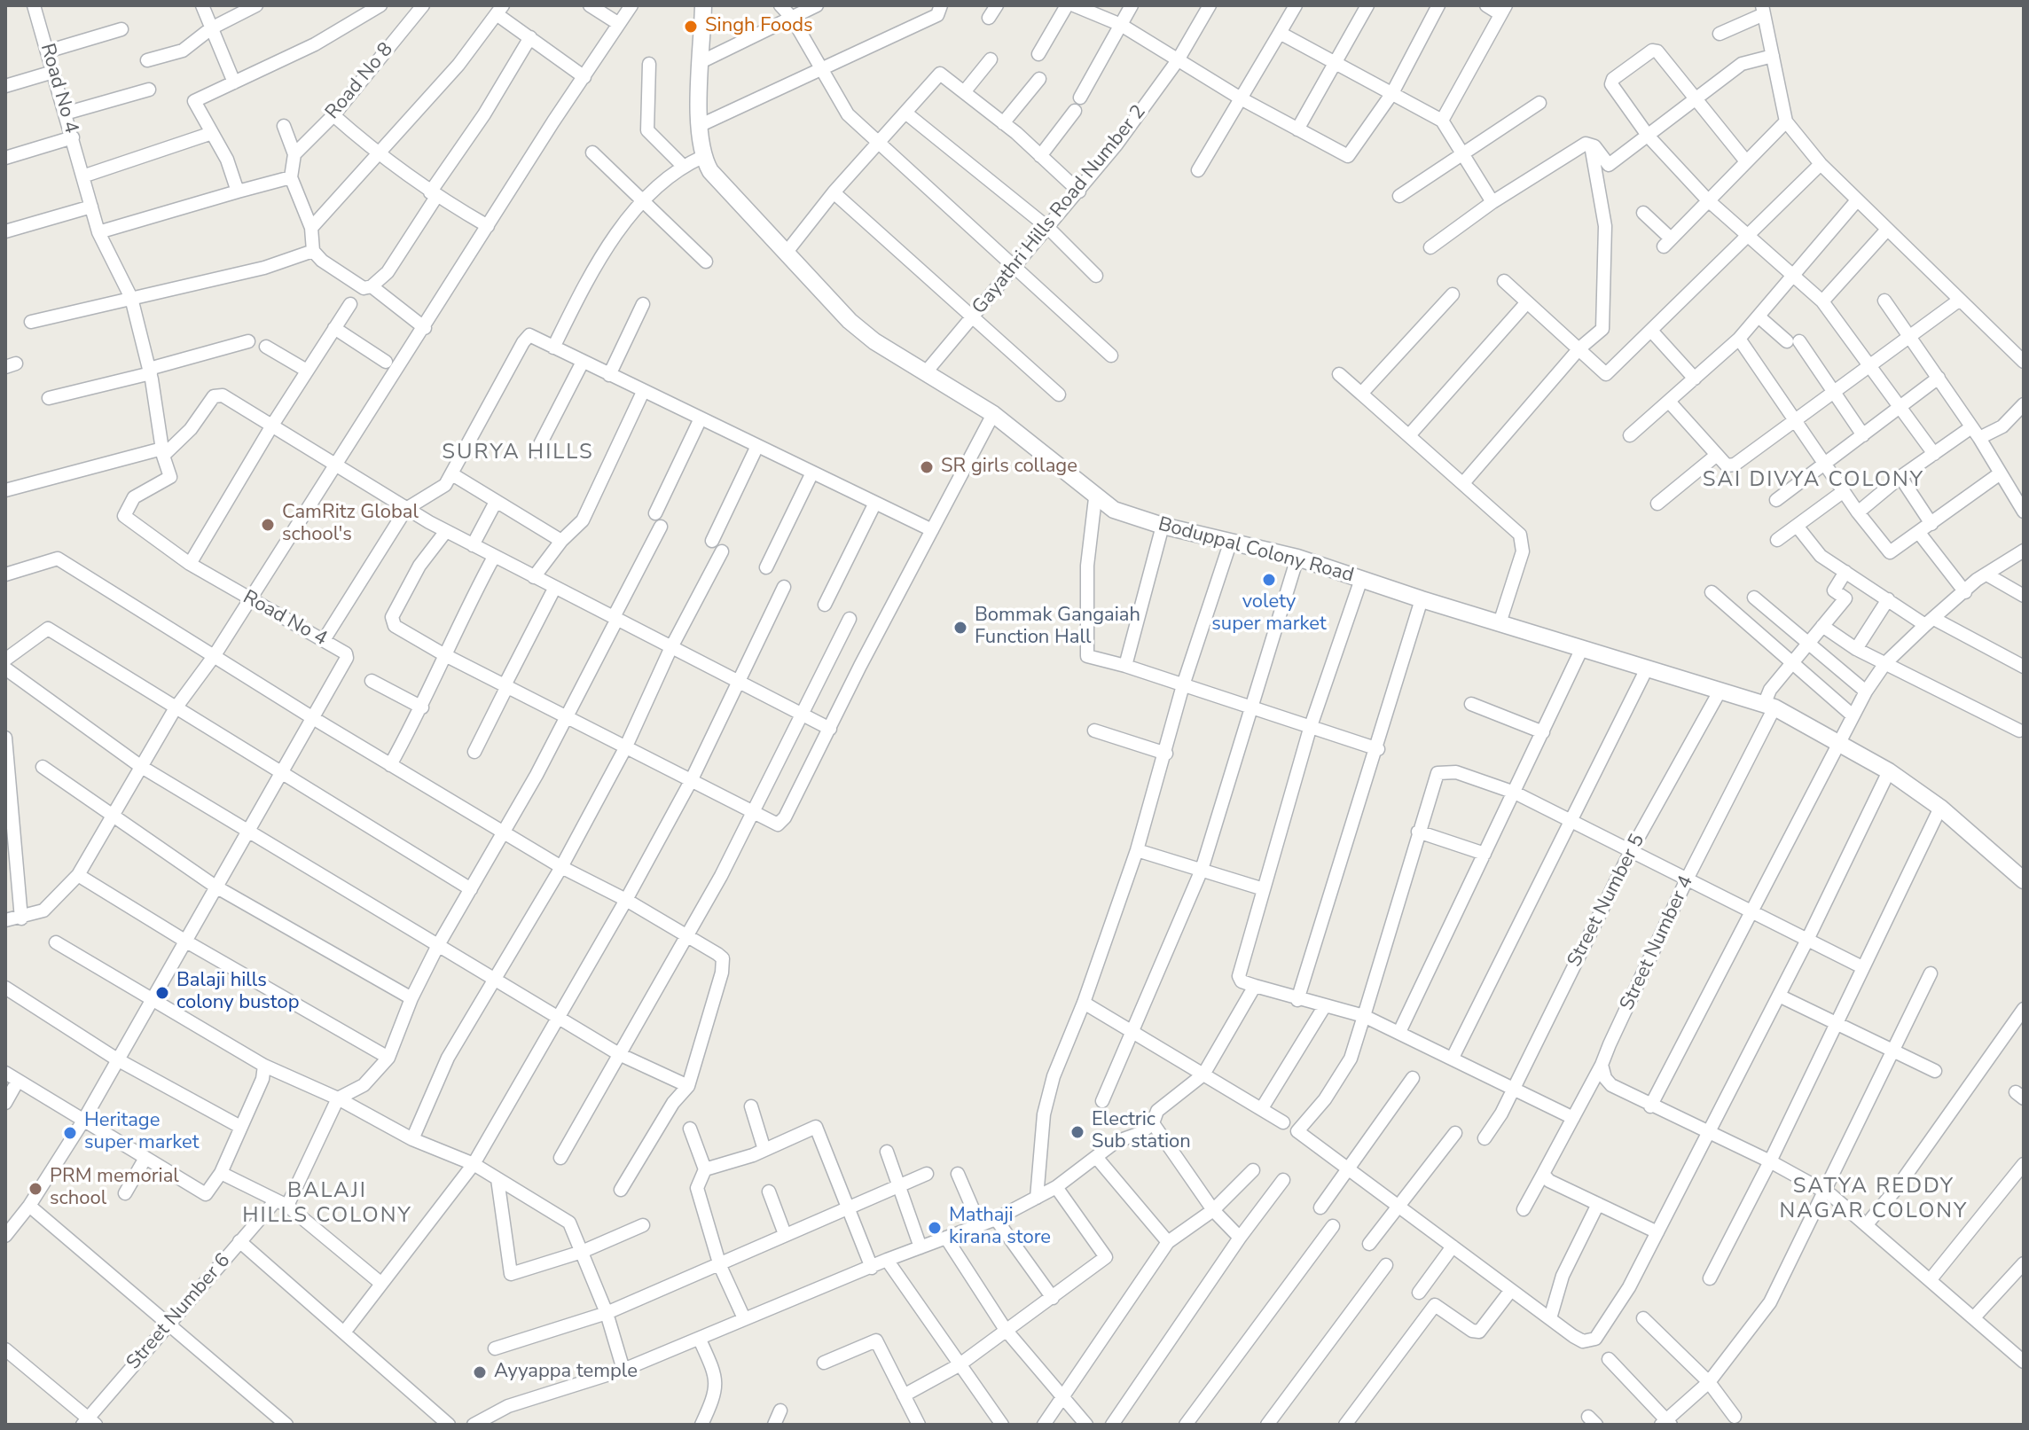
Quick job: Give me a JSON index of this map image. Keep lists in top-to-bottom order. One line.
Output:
{"streets":{"street":["Road No 8","Road No 4","Gayathri Hills Road Number 2","Boduppal Colony Road","Street Number 5","Street Number 4","Street Number 6"]},"crossings":[["Gayathri Hills Road Number 2","Boduppal Colony Road"],["Boduppal Colony Road","Street Number 5"],["Boduppal Colony Road","Street Number 4"]],"districts":["SURYA HILLS","SAI DIVYA COLONY","SATYA REDDY NAGAR COLONY","BALAJI HILLS COLONY"],"places":["Singh Foods","SR girls collage","CamRitz Global school's","volety super market","Bommak Gangaiah Function Hall","Balaji hills colony bustop","Electric Sub station","Heritage super market","PRM memorial school","Mathaji kirana store","Ayyappa temple"]}
